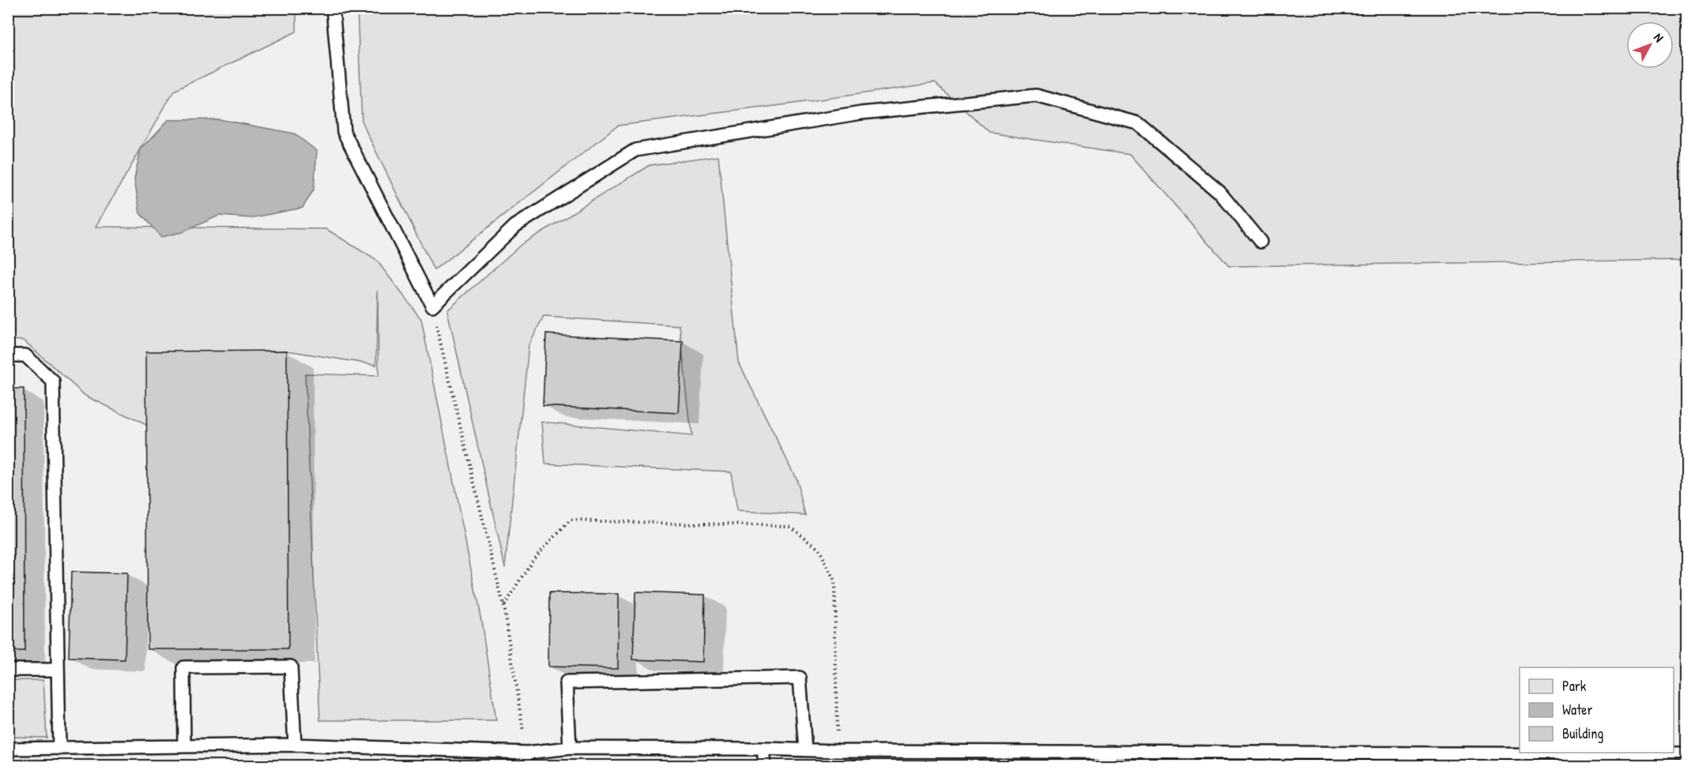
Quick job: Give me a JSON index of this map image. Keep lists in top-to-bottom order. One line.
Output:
{"legend":["Park","Water","Building"],"north":"top right"}
